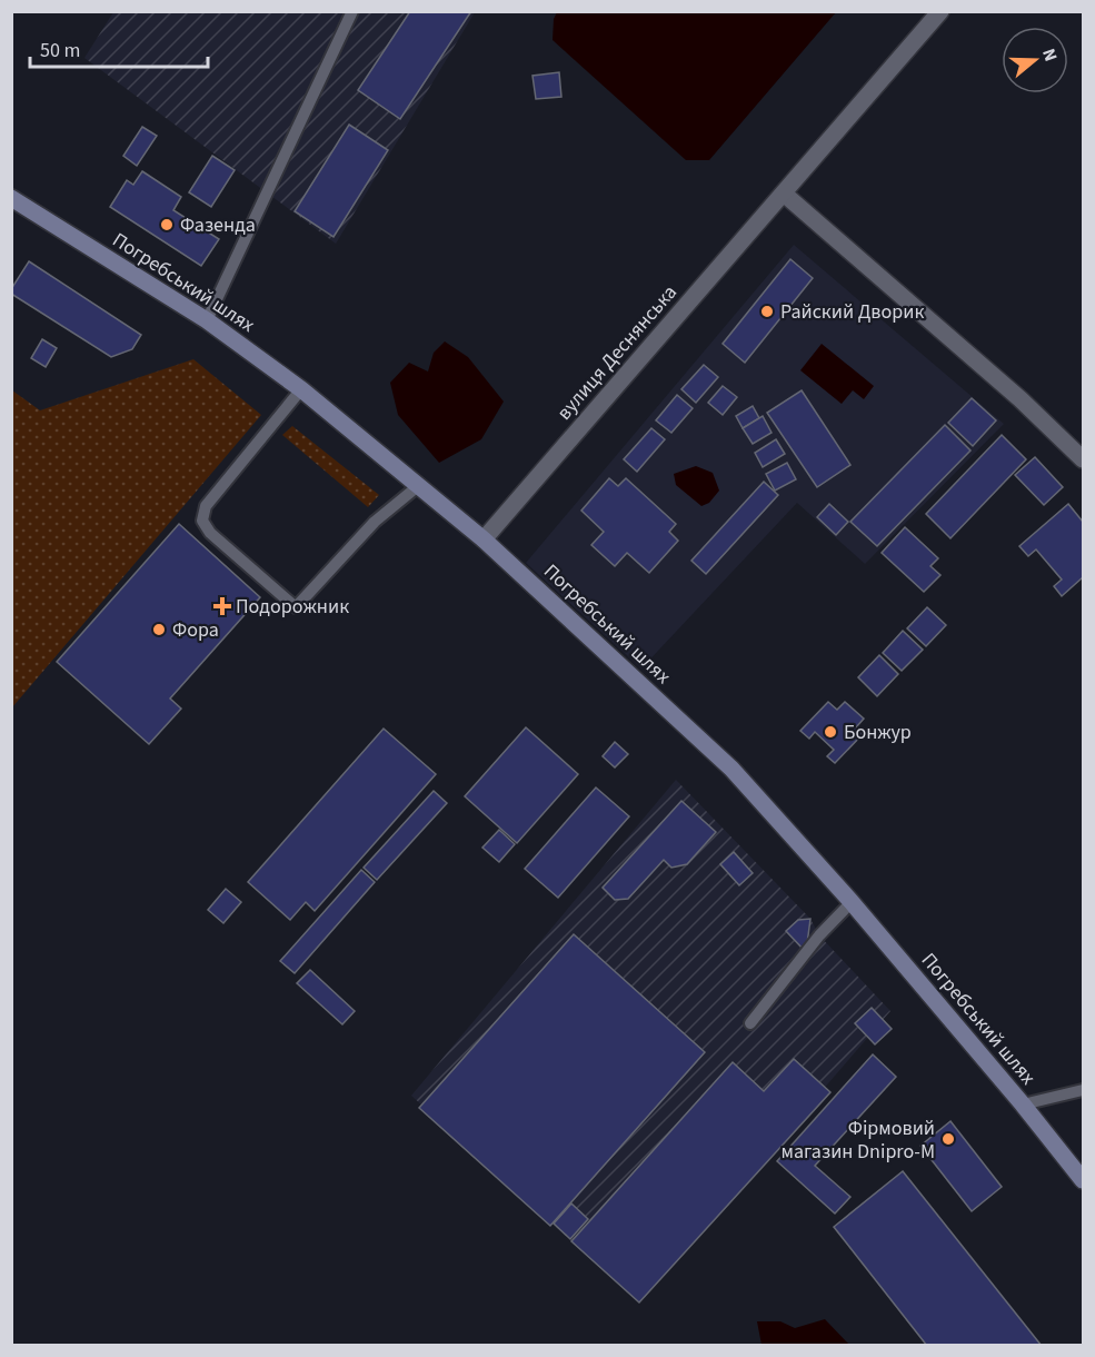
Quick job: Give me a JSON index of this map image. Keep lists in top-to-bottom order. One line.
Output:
{"streets":{"main road":["Погребський шлях"],"street":["вулиця Деснянська"]},"crossings":[["Погребський шлях","вулиця Деснянська"]],"places":{"other":["Фазенда","Райский Дворик","Фора","Бонжур","Фірмовий магазин Dnipro-M"],"health":["Подорожник"]},"scale_bar":"50 m","north":"right"}
